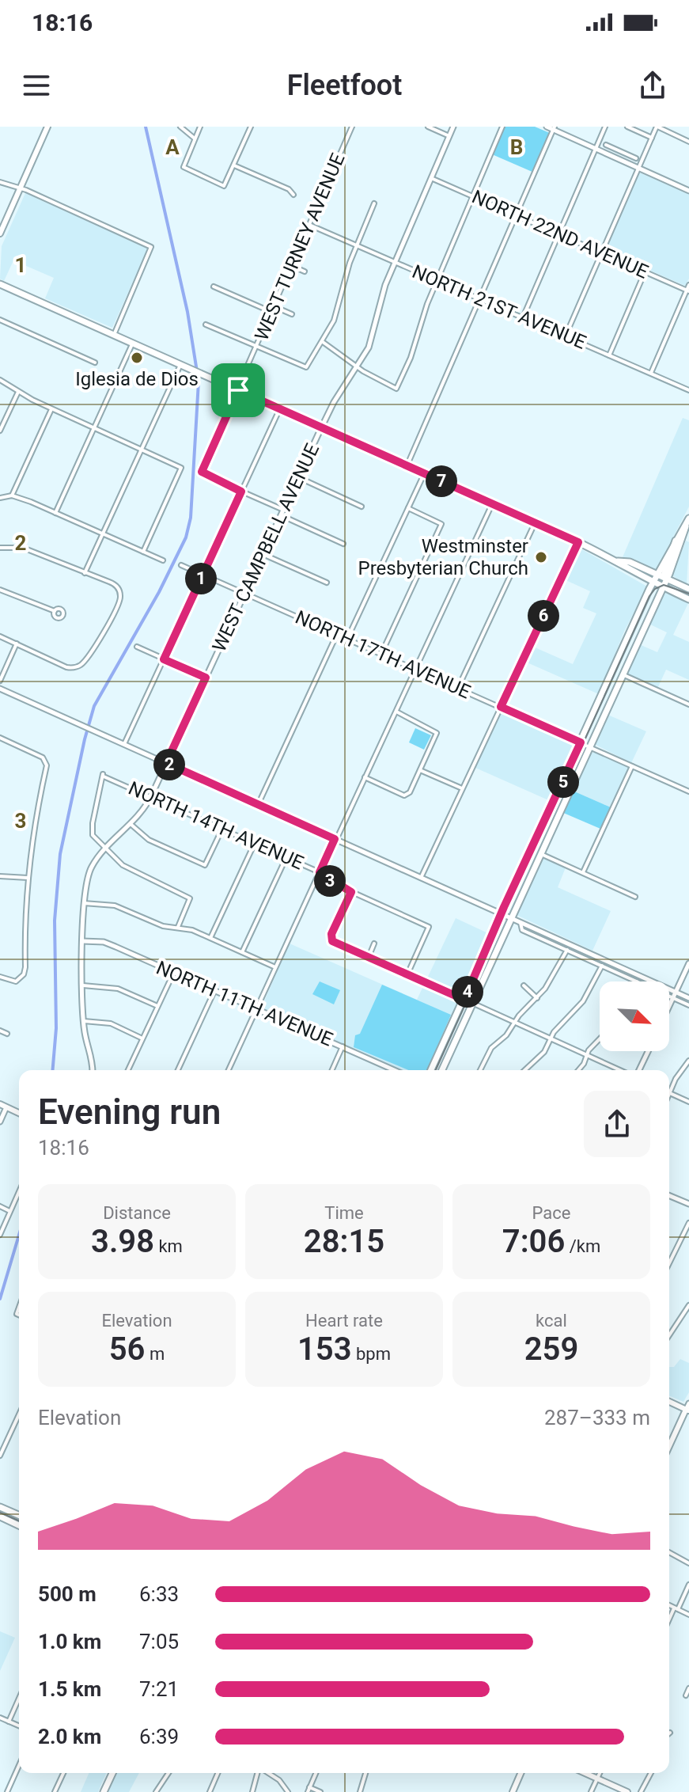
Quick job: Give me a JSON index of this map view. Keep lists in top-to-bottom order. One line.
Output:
{"streets":{"street":["NORTH 22ND AVENUE","WEST TURNEY AVENUE","NORTH 21ST AVENUE","WEST CAMPBELL AVENUE","NORTH 17TH AVENUE","NORTH 14TH AVENUE","NORTH 11TH AVENUE"]},"crossings":[["NORTH 22ND AVENUE","WEST CAMPBELL AVENUE"],["WEST TURNEY AVENUE","NORTH 21ST AVENUE"],["NORTH 21ST AVENUE","WEST CAMPBELL AVENUE"],["WEST CAMPBELL AVENUE","NORTH 17TH AVENUE"],["WEST CAMPBELL AVENUE","NORTH 14TH AVENUE"],["WEST CAMPBELL AVENUE","NORTH 11TH AVENUE"]],"places":["Iglesia de Dios","Westminster Presbyterian Church"],"north":"bottom right","page":{"status":"18:16","header":"Fleetfoot","pins":["7","1","6","2","5","3","4"],"heading":["Evening run","18:16"],"stats":[["Distance","3.98 km"],["Time","28:15"],["Pace","7:06 /km"],["Elevation","56 m"],["Heart rate","153 bpm"],["kcal","259"]],"chart":["Elevation","287–333 m"],"list":[{"name":"500 m","note":"6:33"},{"name":"1.0 km","note":"7:05"},{"name":"1.5 km","note":"7:21"},{"name":"2.0 km","note":"6:39"}]},"grid":{"columns":["A","B"],"rows":["1","2","3"]}}
